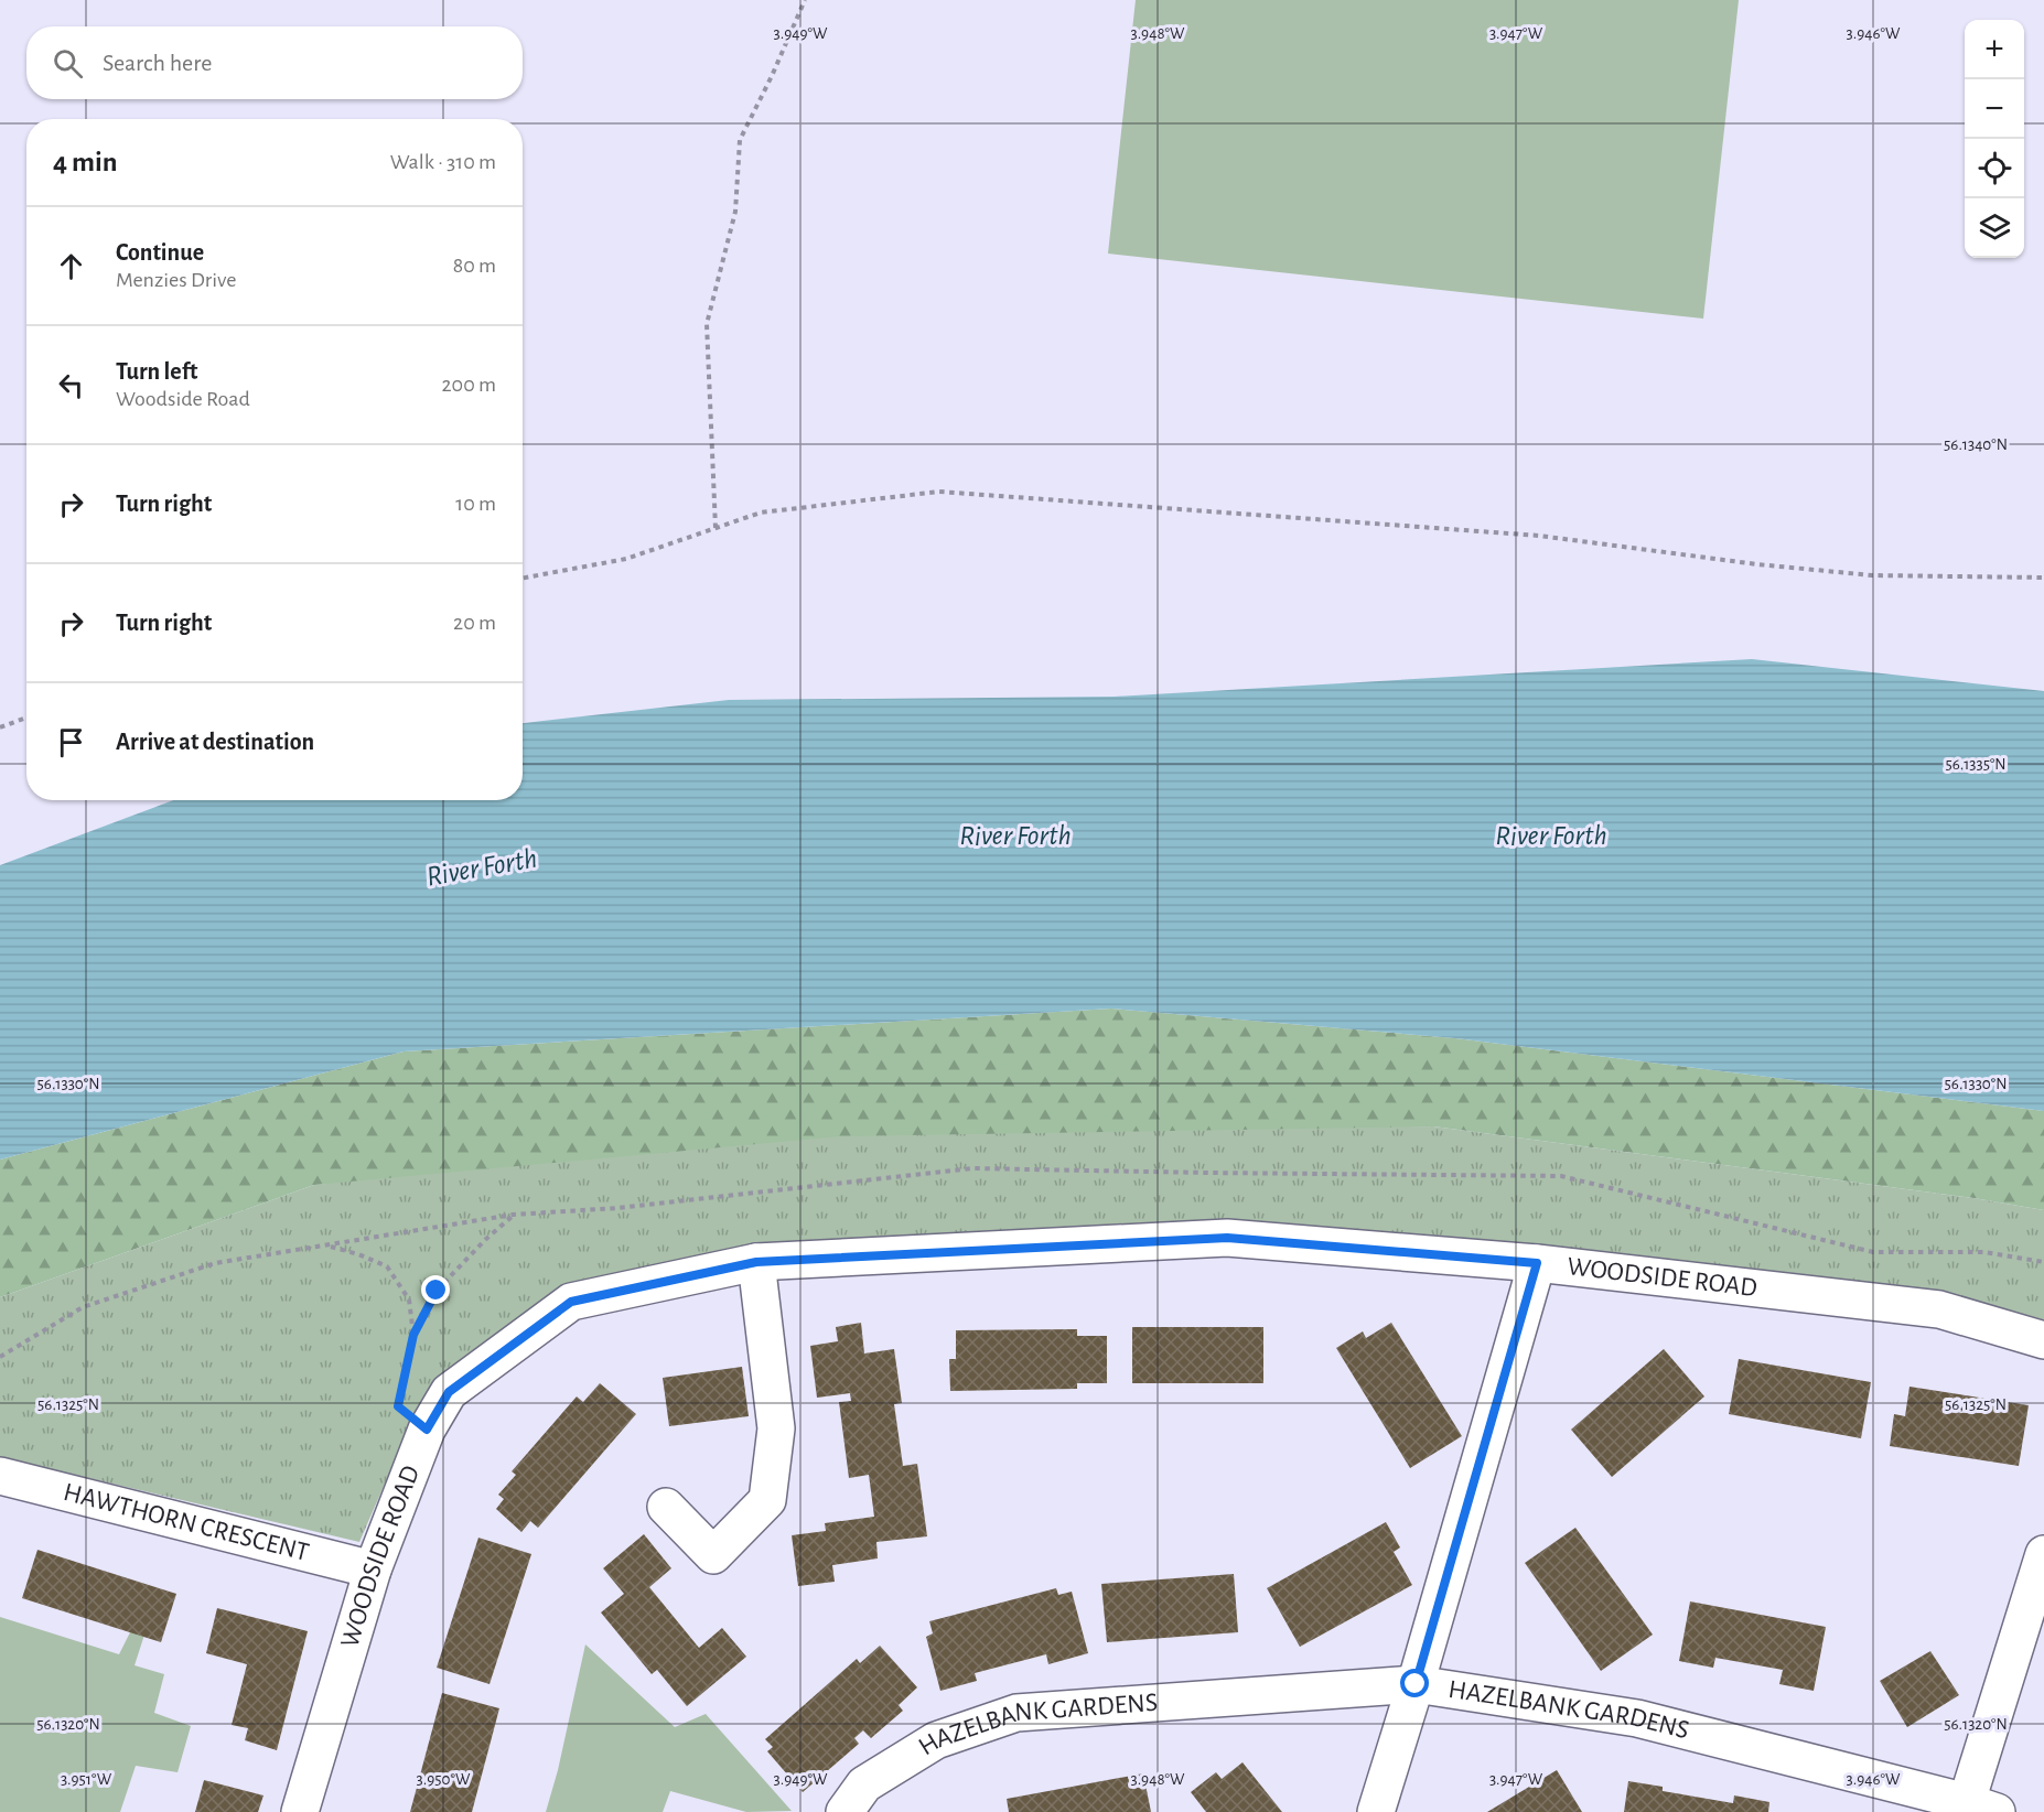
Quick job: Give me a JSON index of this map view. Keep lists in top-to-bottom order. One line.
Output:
{"streets":{"street":["WOODSIDE ROAD","HAWTHORN CRESCENT","HAZELBANK GARDENS"]},"crossings":[["WOODSIDE ROAD","HAWTHORN CRESCENT"]],"water":["River Forth"],"page":{"map_buttons":["+","−"],"search":"Search here","heading":["4 min","Walk · 310 m"],"list":[["Continue","Menzies Drive","80 m"],["Turn left","Woodside Road","200 m"],["Turn right","10 m"],["Turn right","20 m"],"Arrive at destination"]},"coordinates":["3.949°W","3.948°W","3.947°W","3.946°W","56.1340°N","56.1335°N","56.1330°N","56.1325°N","56.1320°N","3.951°W","3.950°W"]}
